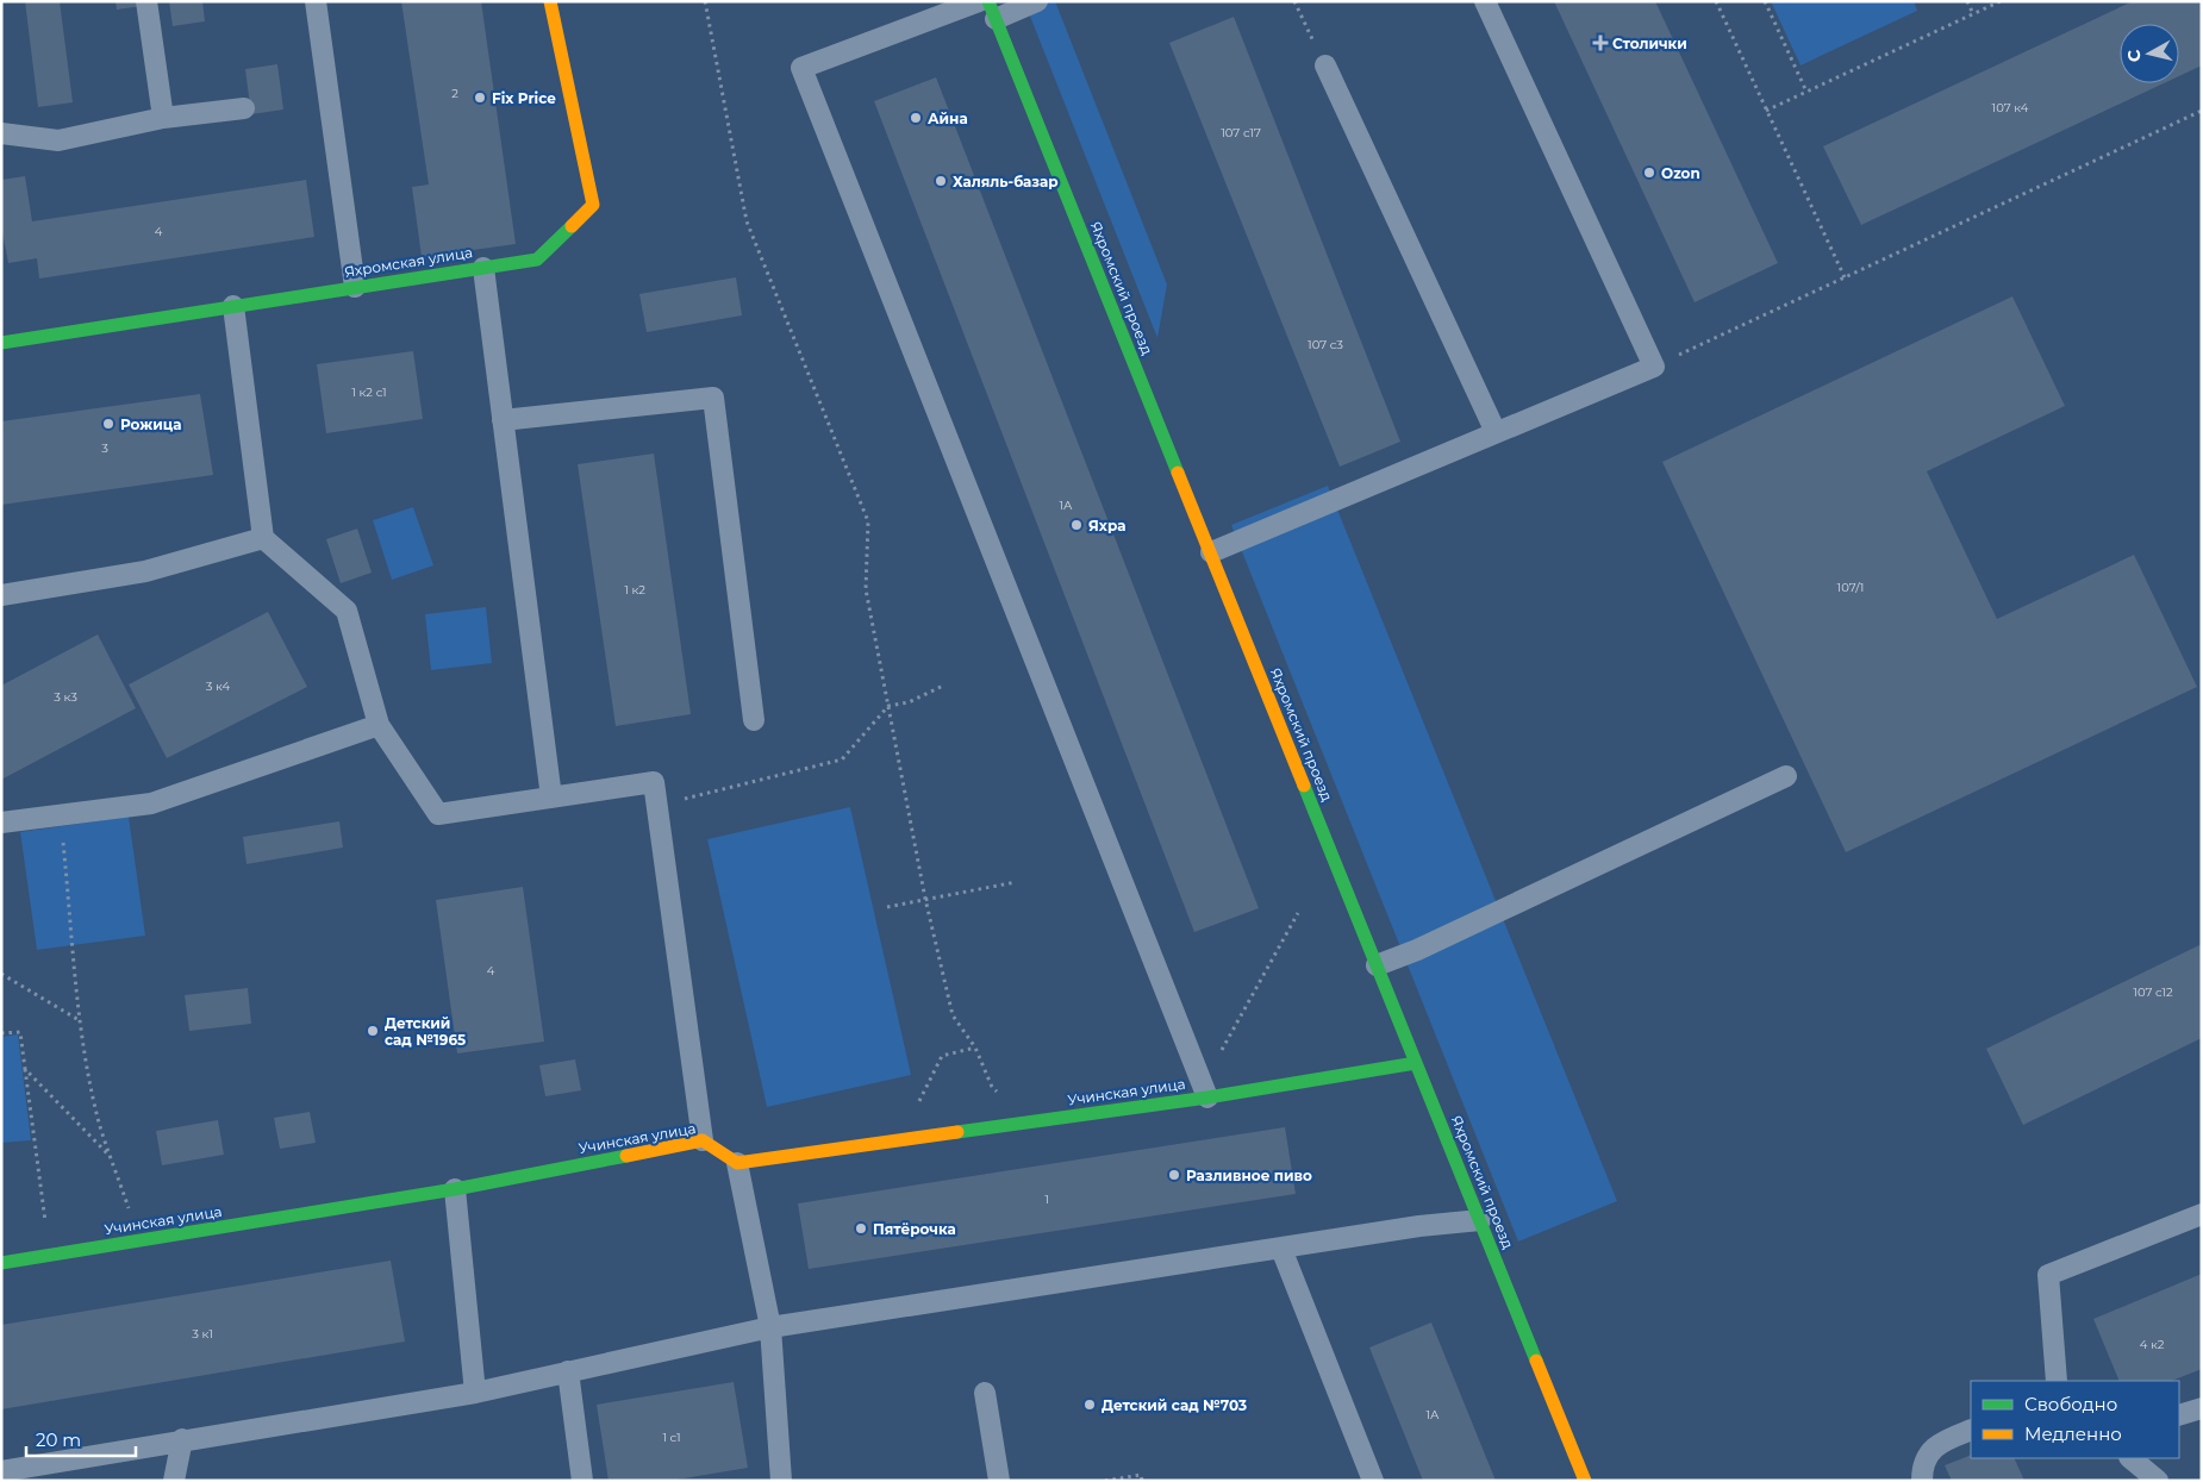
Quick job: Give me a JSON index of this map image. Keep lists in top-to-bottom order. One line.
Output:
{"streets":{"street":["Яхромская улица","Яхромский проезд","Учинская улица"]},"crossings":[["Яхромский проезд","Учинская улица"]],"places":{"health":["Столички"],"other":["Fix Price","Айна","Ozon","Халяль-базар","Рожица","Яхра","Детский сад №1965","Разливное пиво","Пятёрочка","Детский сад №703"]},"house_numbers":["2","107 к4","107 с17","4","107 с3","1 к2 с1","3","1А","107/1","1 к2","3 к4","3 к3","4","107 с12","1","3 к1","4 к2","1А","1 с1"],"legend":["Свободно","Медленно"],"scale_bar":"20 m","north":"left"}
